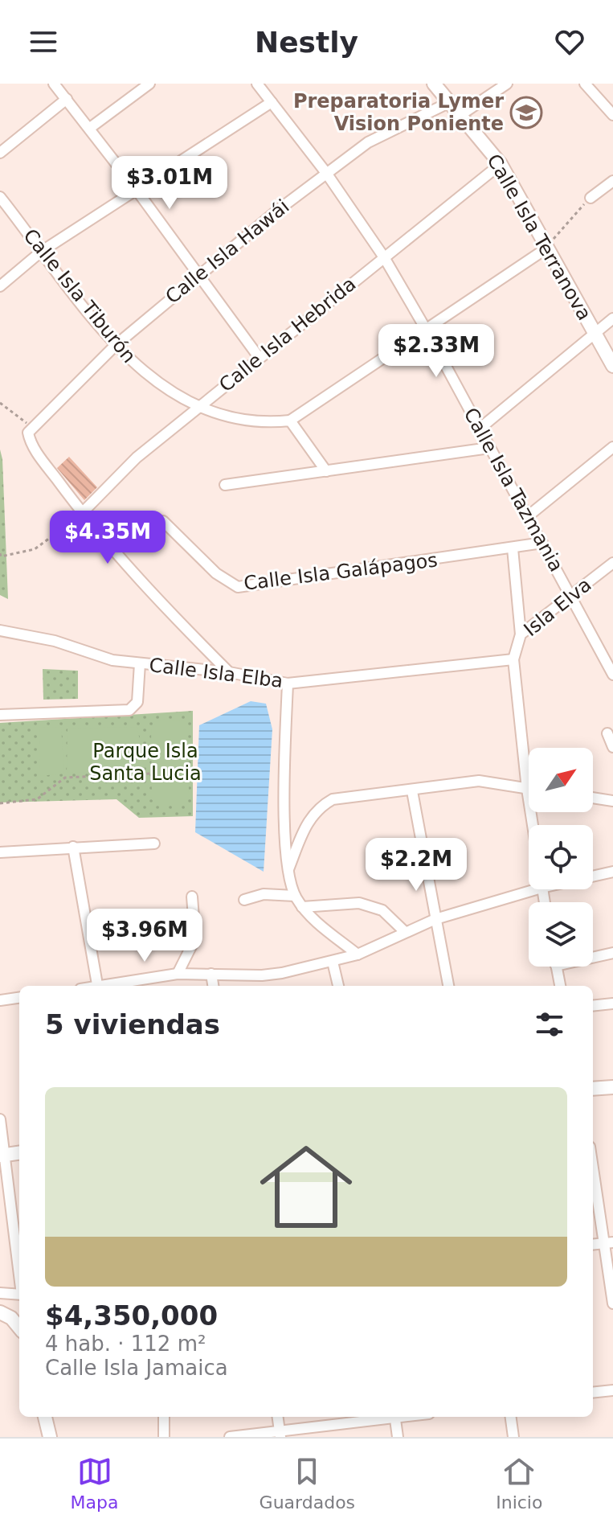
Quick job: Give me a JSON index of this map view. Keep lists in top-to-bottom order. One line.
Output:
{"streets":{"street":["Calle Isla Terranova","Calle Isla Hawái","Calle Isla Tiburón","Calle Isla Hebrida","Calle Isla Tazmania","Calle Isla Galápagos","Isla Elva","Calle Isla Elba"]},"crossings":[["Calle Isla Terranova","Calle Isla Hawái"],["Calle Isla Terranova","Calle Isla Hebrida"],["Calle Isla Hawái","Calle Isla Tiburón"],["Calle Isla Hawái","Calle Isla Tazmania"],["Calle Isla Tiburón","Calle Isla Hebrida"],["Calle Isla Hebrida","Calle Isla Tazmania"],["Calle Isla Tazmania","Calle Isla Galápagos"],["Calle Isla Tazmania","Isla Elva"],["Isla Elva","Calle Isla Elba"]],"parks":["Parque Isla Santa Lucia"],"places":{"school or university":["Preparatoria Lymer Vision Poniente"]},"north":"top right","page":{"header":"Nestly","price":["$3.01M","$2.33M","$4.35M","$2.2M","$3.96M"],"heading":"5 viviendas","list":[{"name":"$4,350,000","note":"4 hab. · 112 m² · Calle Isla Jamaica"}],"tabs":["Mapa","Guardados","Inicio"]}}
